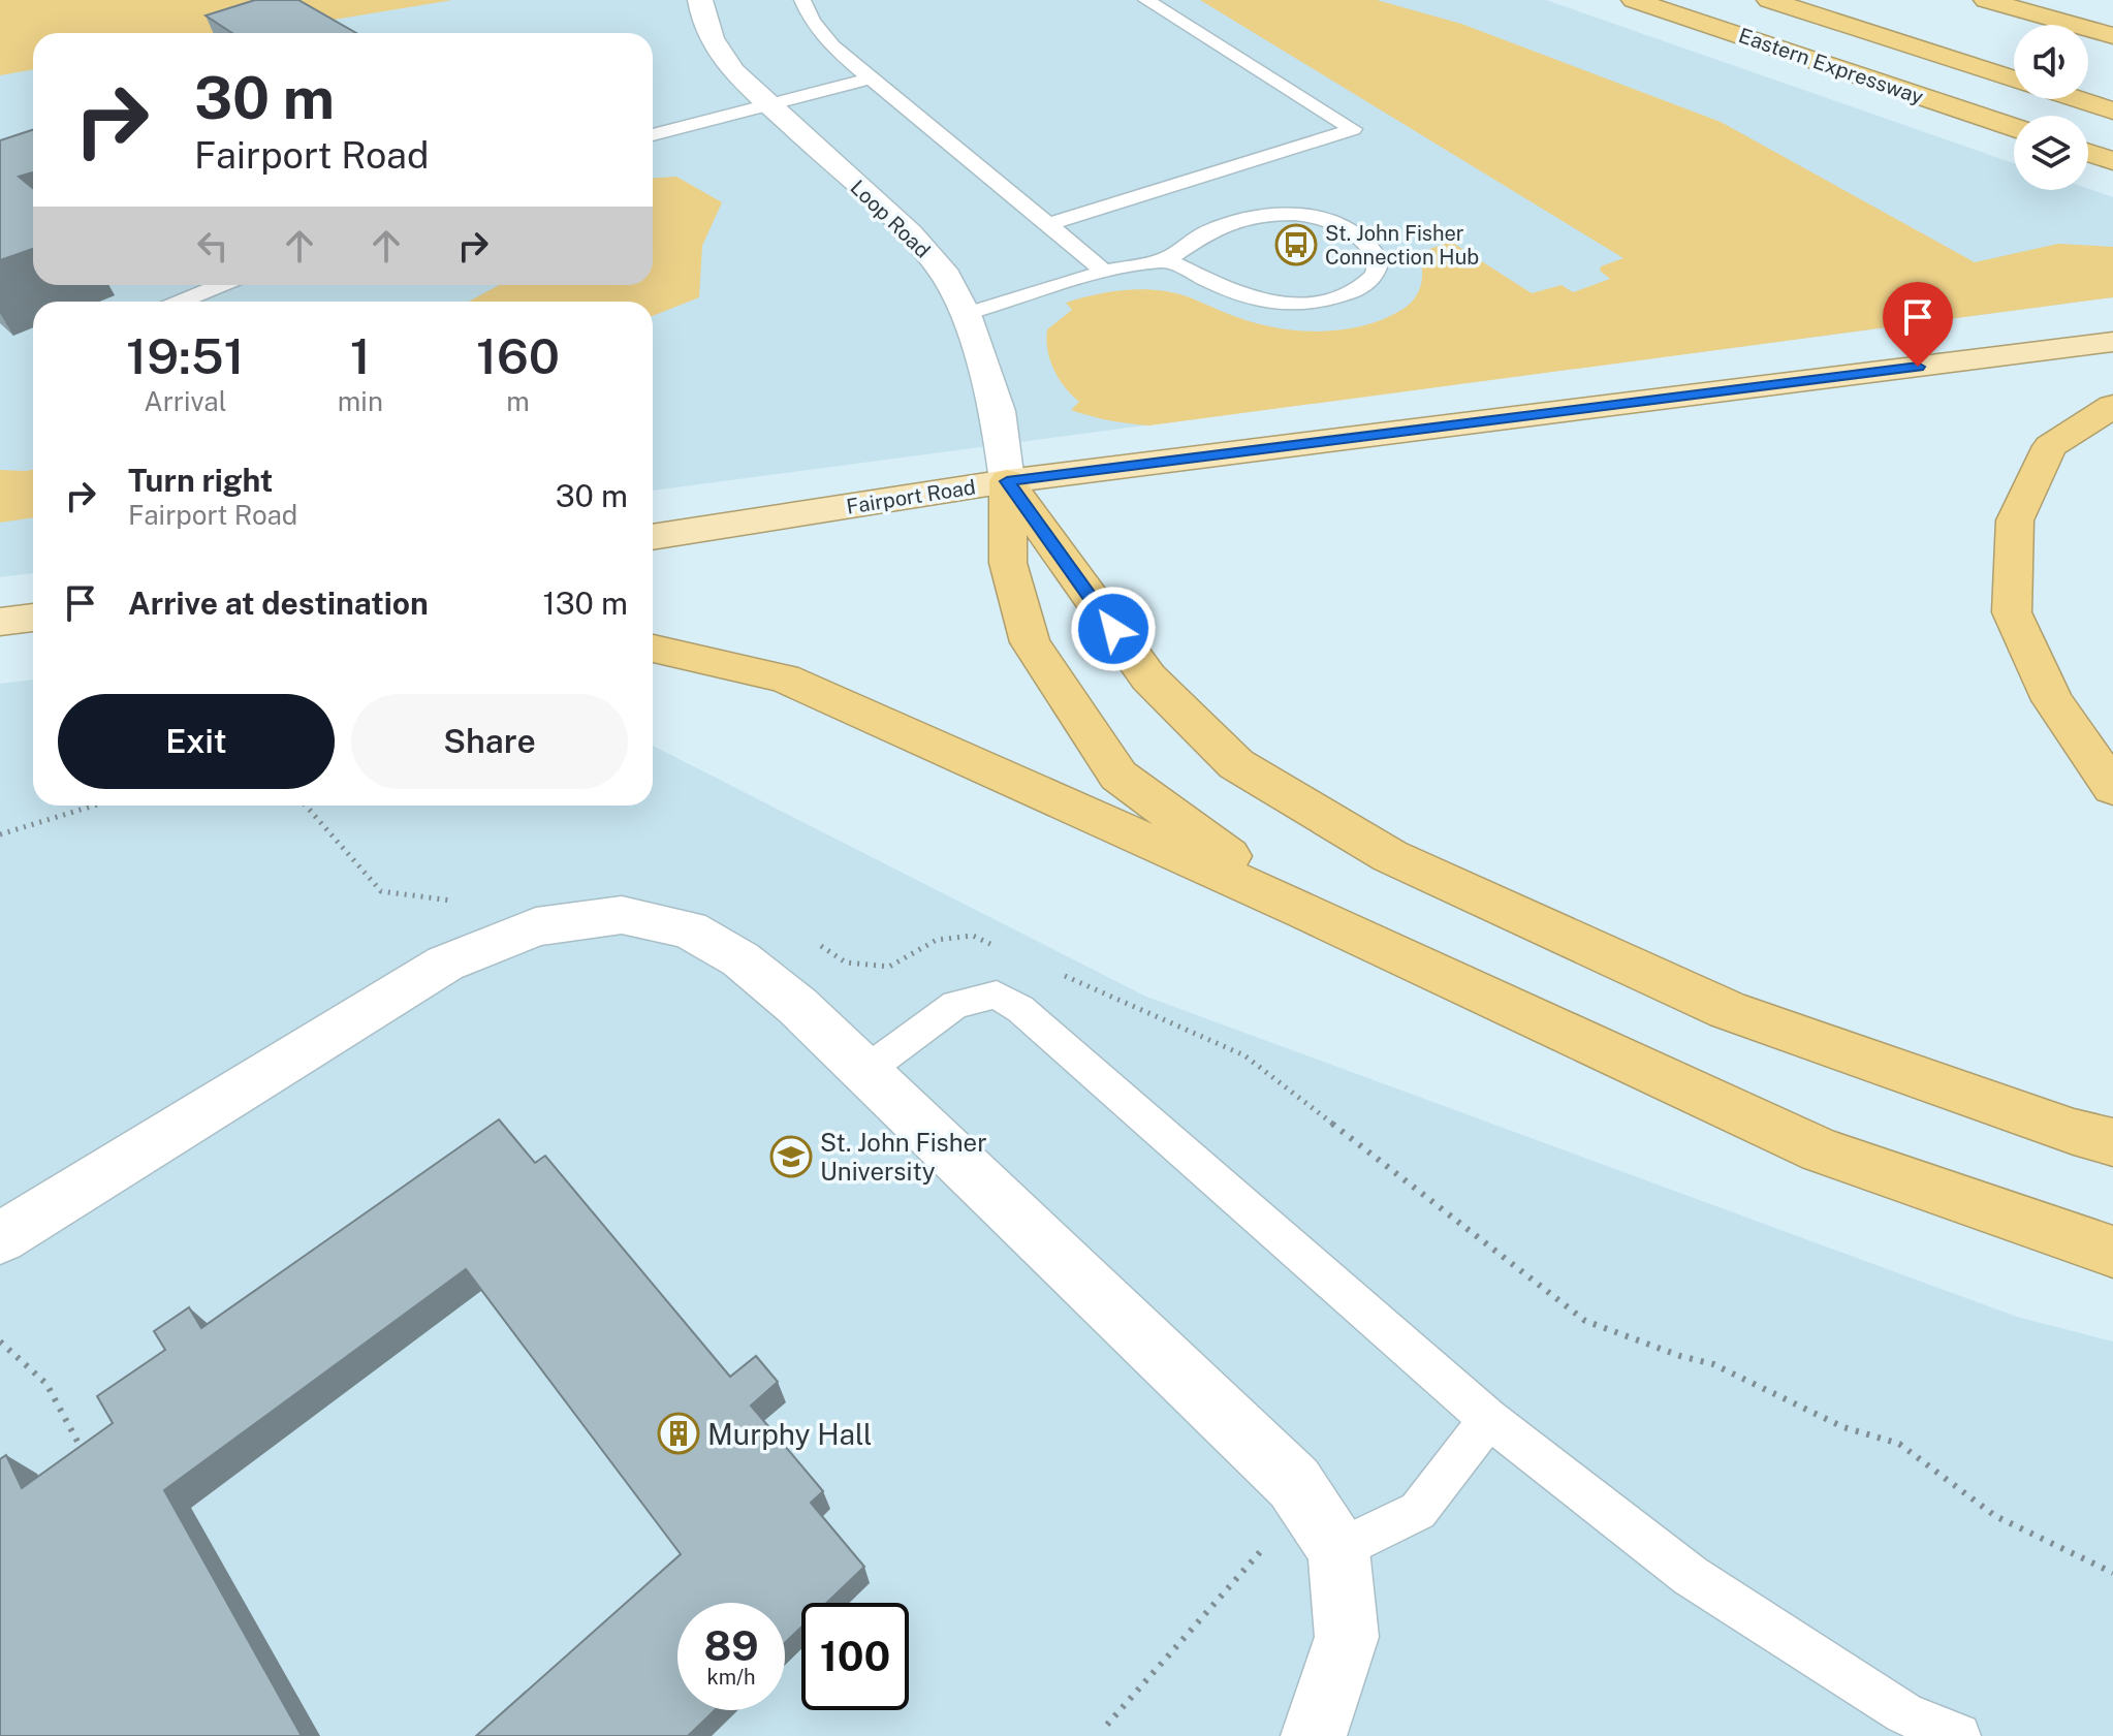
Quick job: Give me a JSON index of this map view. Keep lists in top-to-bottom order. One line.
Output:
{"streets":{"highway":["Eastern Expressway"],"main road":["Fairport Road"],"street":["Loop Road"]},"crossings":[["Loop Road","Fairport Road"]],"places":{"bus stop":["St. John Fisher Connection Hub"],"school or university":["St. John Fisher University"],"building":["Murphy Hall"]},"page":{"turn":["30 m","Fairport Road"],"eta":["19:51","Arrival","1","min","160","m"],"list":[{"name":"Turn right","note":"Fairport Road","value":"30 m"},{"name":"Arrive at destination","value":"130 m"}],"buttons":["Exit","Share"],"speed":"89 km/h","limit":"100"}}
